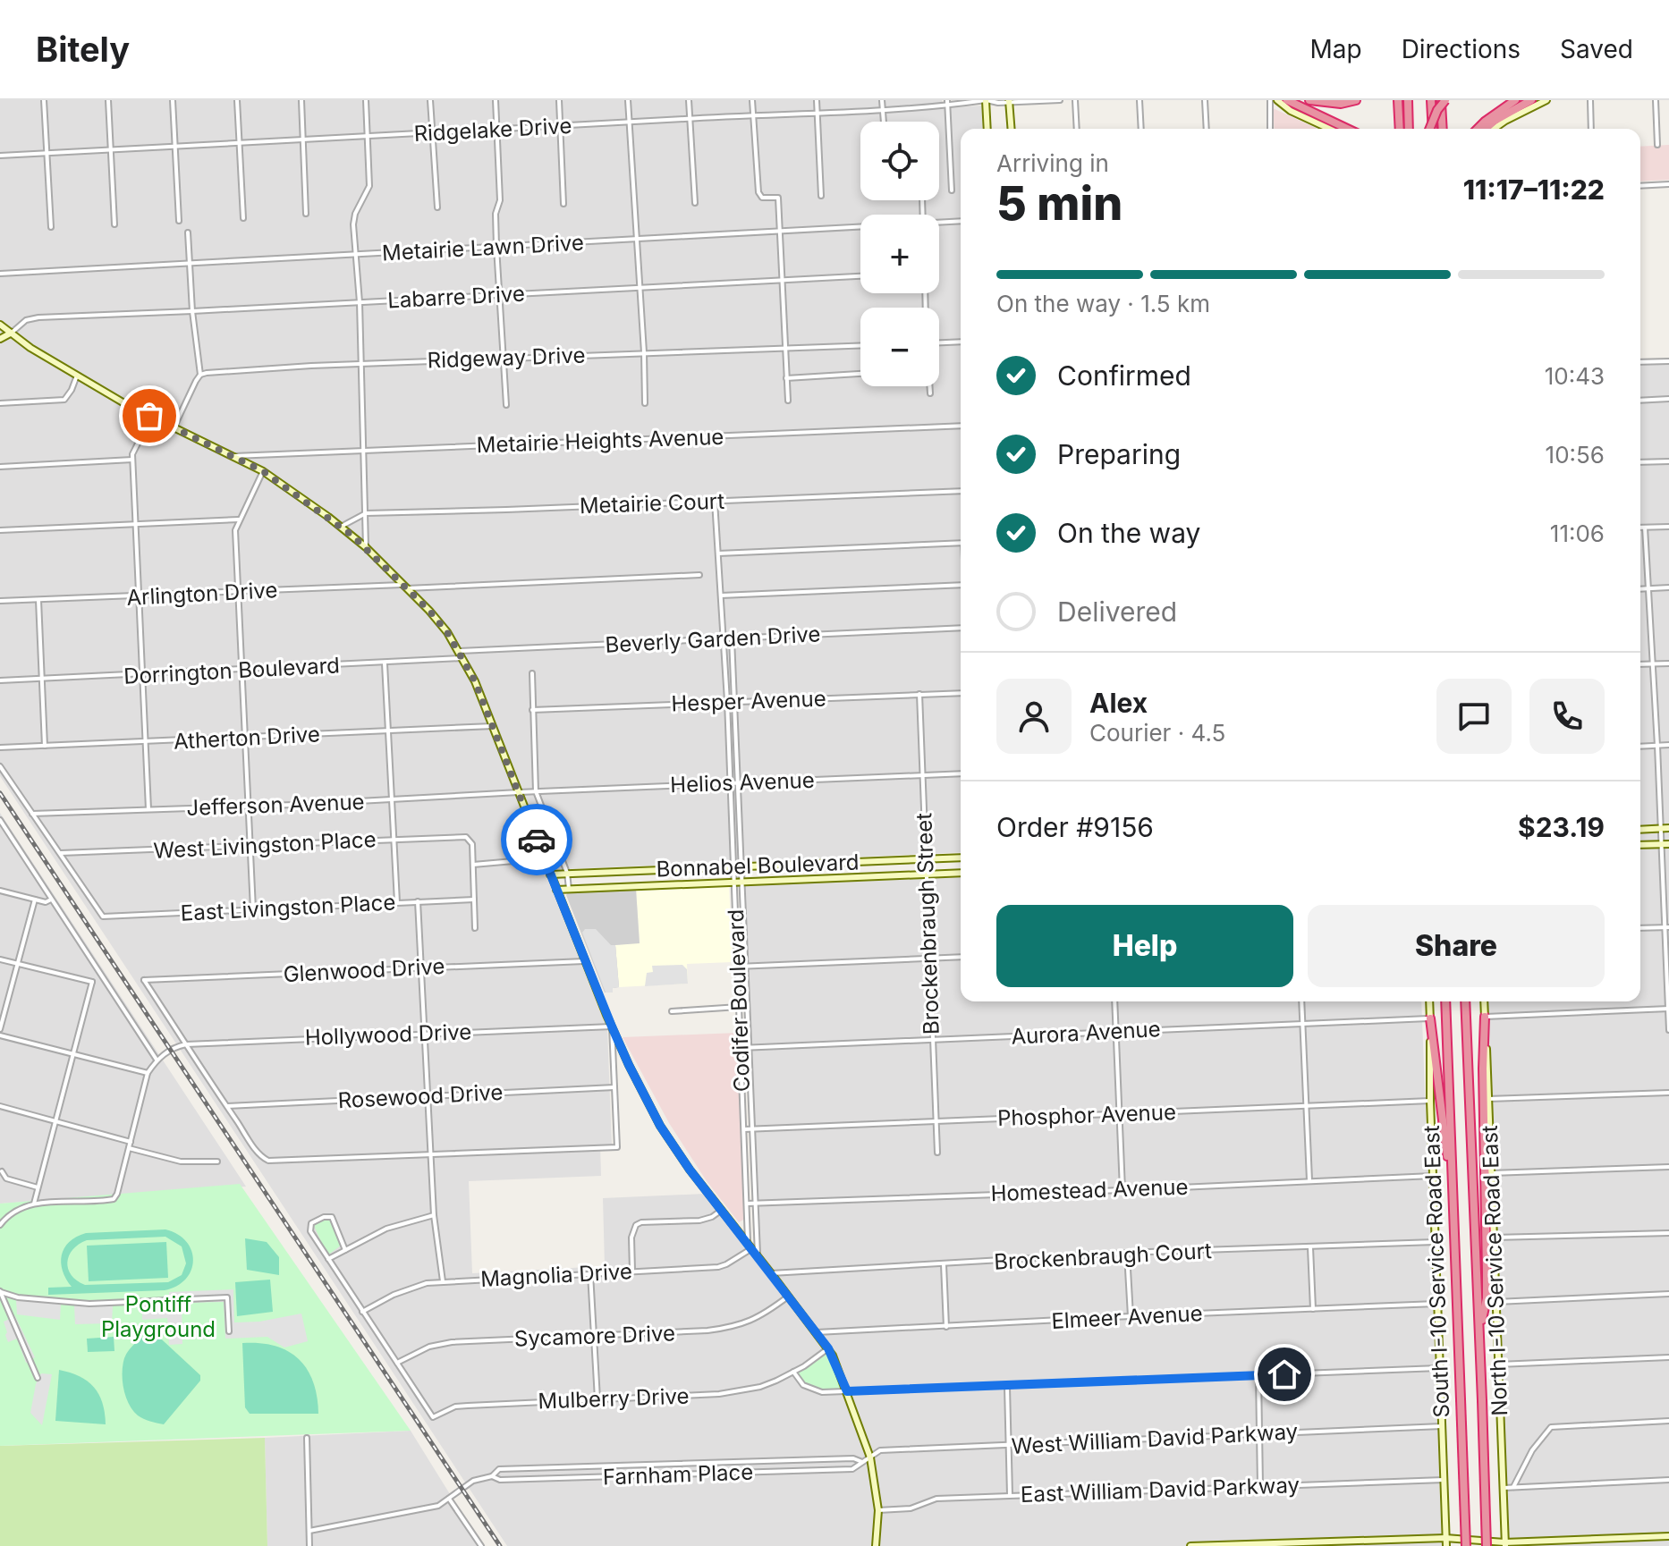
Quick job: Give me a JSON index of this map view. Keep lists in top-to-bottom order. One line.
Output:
{"streets":{"main road":["Bonnabel Boulevard","North I-10 Service Road East","South I-10 Service Road East"],"street":["Ridgelake Drive","Metairie Lawn Drive","Labarre Drive","Ridgeway Drive","Metairie Heights Avenue","Metairie Court","Arlington Drive","Beverly Garden Drive","Dorrington Boulevard","Hesper Avenue","Atherton Drive","Helios Avenue","Jefferson Avenue","West Livingston Place","East Livingston Place","Brockenbraugh Street","Glenwood Drive","Codifer Boulevard","Aurora Avenue","Hollywood Drive","Rosewood Drive","Phosphor Avenue","Homestead Avenue","Brockenbraugh Court","Magnolia Drive","Elmeer Avenue","Sycamore Drive","Mulberry Drive","West William David Parkway","Farnham Place","East William David Parkway"]},"crossings":[["Metairie Court","Codifer Boulevard"],["Beverly Garden Drive","Codifer Boulevard"],["Hesper Avenue","Brockenbraugh Street"],["Hesper Avenue","Codifer Boulevard"],["Helios Avenue","Jefferson Avenue"],["Helios Avenue","Brockenbraugh Street"],["Helios Avenue","Codifer Boulevard"],["West Livingston Place","East Livingston Place"],["Bonnabel Boulevard","Brockenbraugh Street"],["Bonnabel Boulevard","Codifer Boulevard"],["Brockenbraugh Street","Aurora Avenue"],["Brockenbraugh Street","Phosphor Avenue"],["Glenwood Drive","Hollywood Drive"],["Codifer Boulevard","Aurora Avenue"],["Codifer Boulevard","Phosphor Avenue"],["Codifer Boulevard","Homestead Avenue"],["Codifer Boulevard","Magnolia Drive"],["Aurora Avenue","South I-10 Service Road East"],["Phosphor Avenue","South I-10 Service Road East"],["Homestead Avenue","South I-10 Service Road East"],["Brockenbraugh Court","South I-10 Service Road East"],["South I-10 Service Road East","Elmeer Avenue"],["South I-10 Service Road East","West William David Parkway"],["South I-10 Service Road East","East William David Parkway"],["Sycamore Drive","Mulberry Drive"],["West William David Parkway","Farnham Place"]],"parks":["Pontiff Playground"],"page":{"header":"Bitely","nav":["Map","Directions","Saved"],"map_buttons":["+","−"],"heading":["5 min","Arriving in","11:17–11:22"],"panel":["Alex","Courier · 4.5","Order #9156","$23.19"],"bar":"On the way · 1.5 km","list":[["Confirmed","10:43"],["Preparing","10:56"],["On the way","11:06"],"Delivered"],"buttons":["Help","Share"]}}
